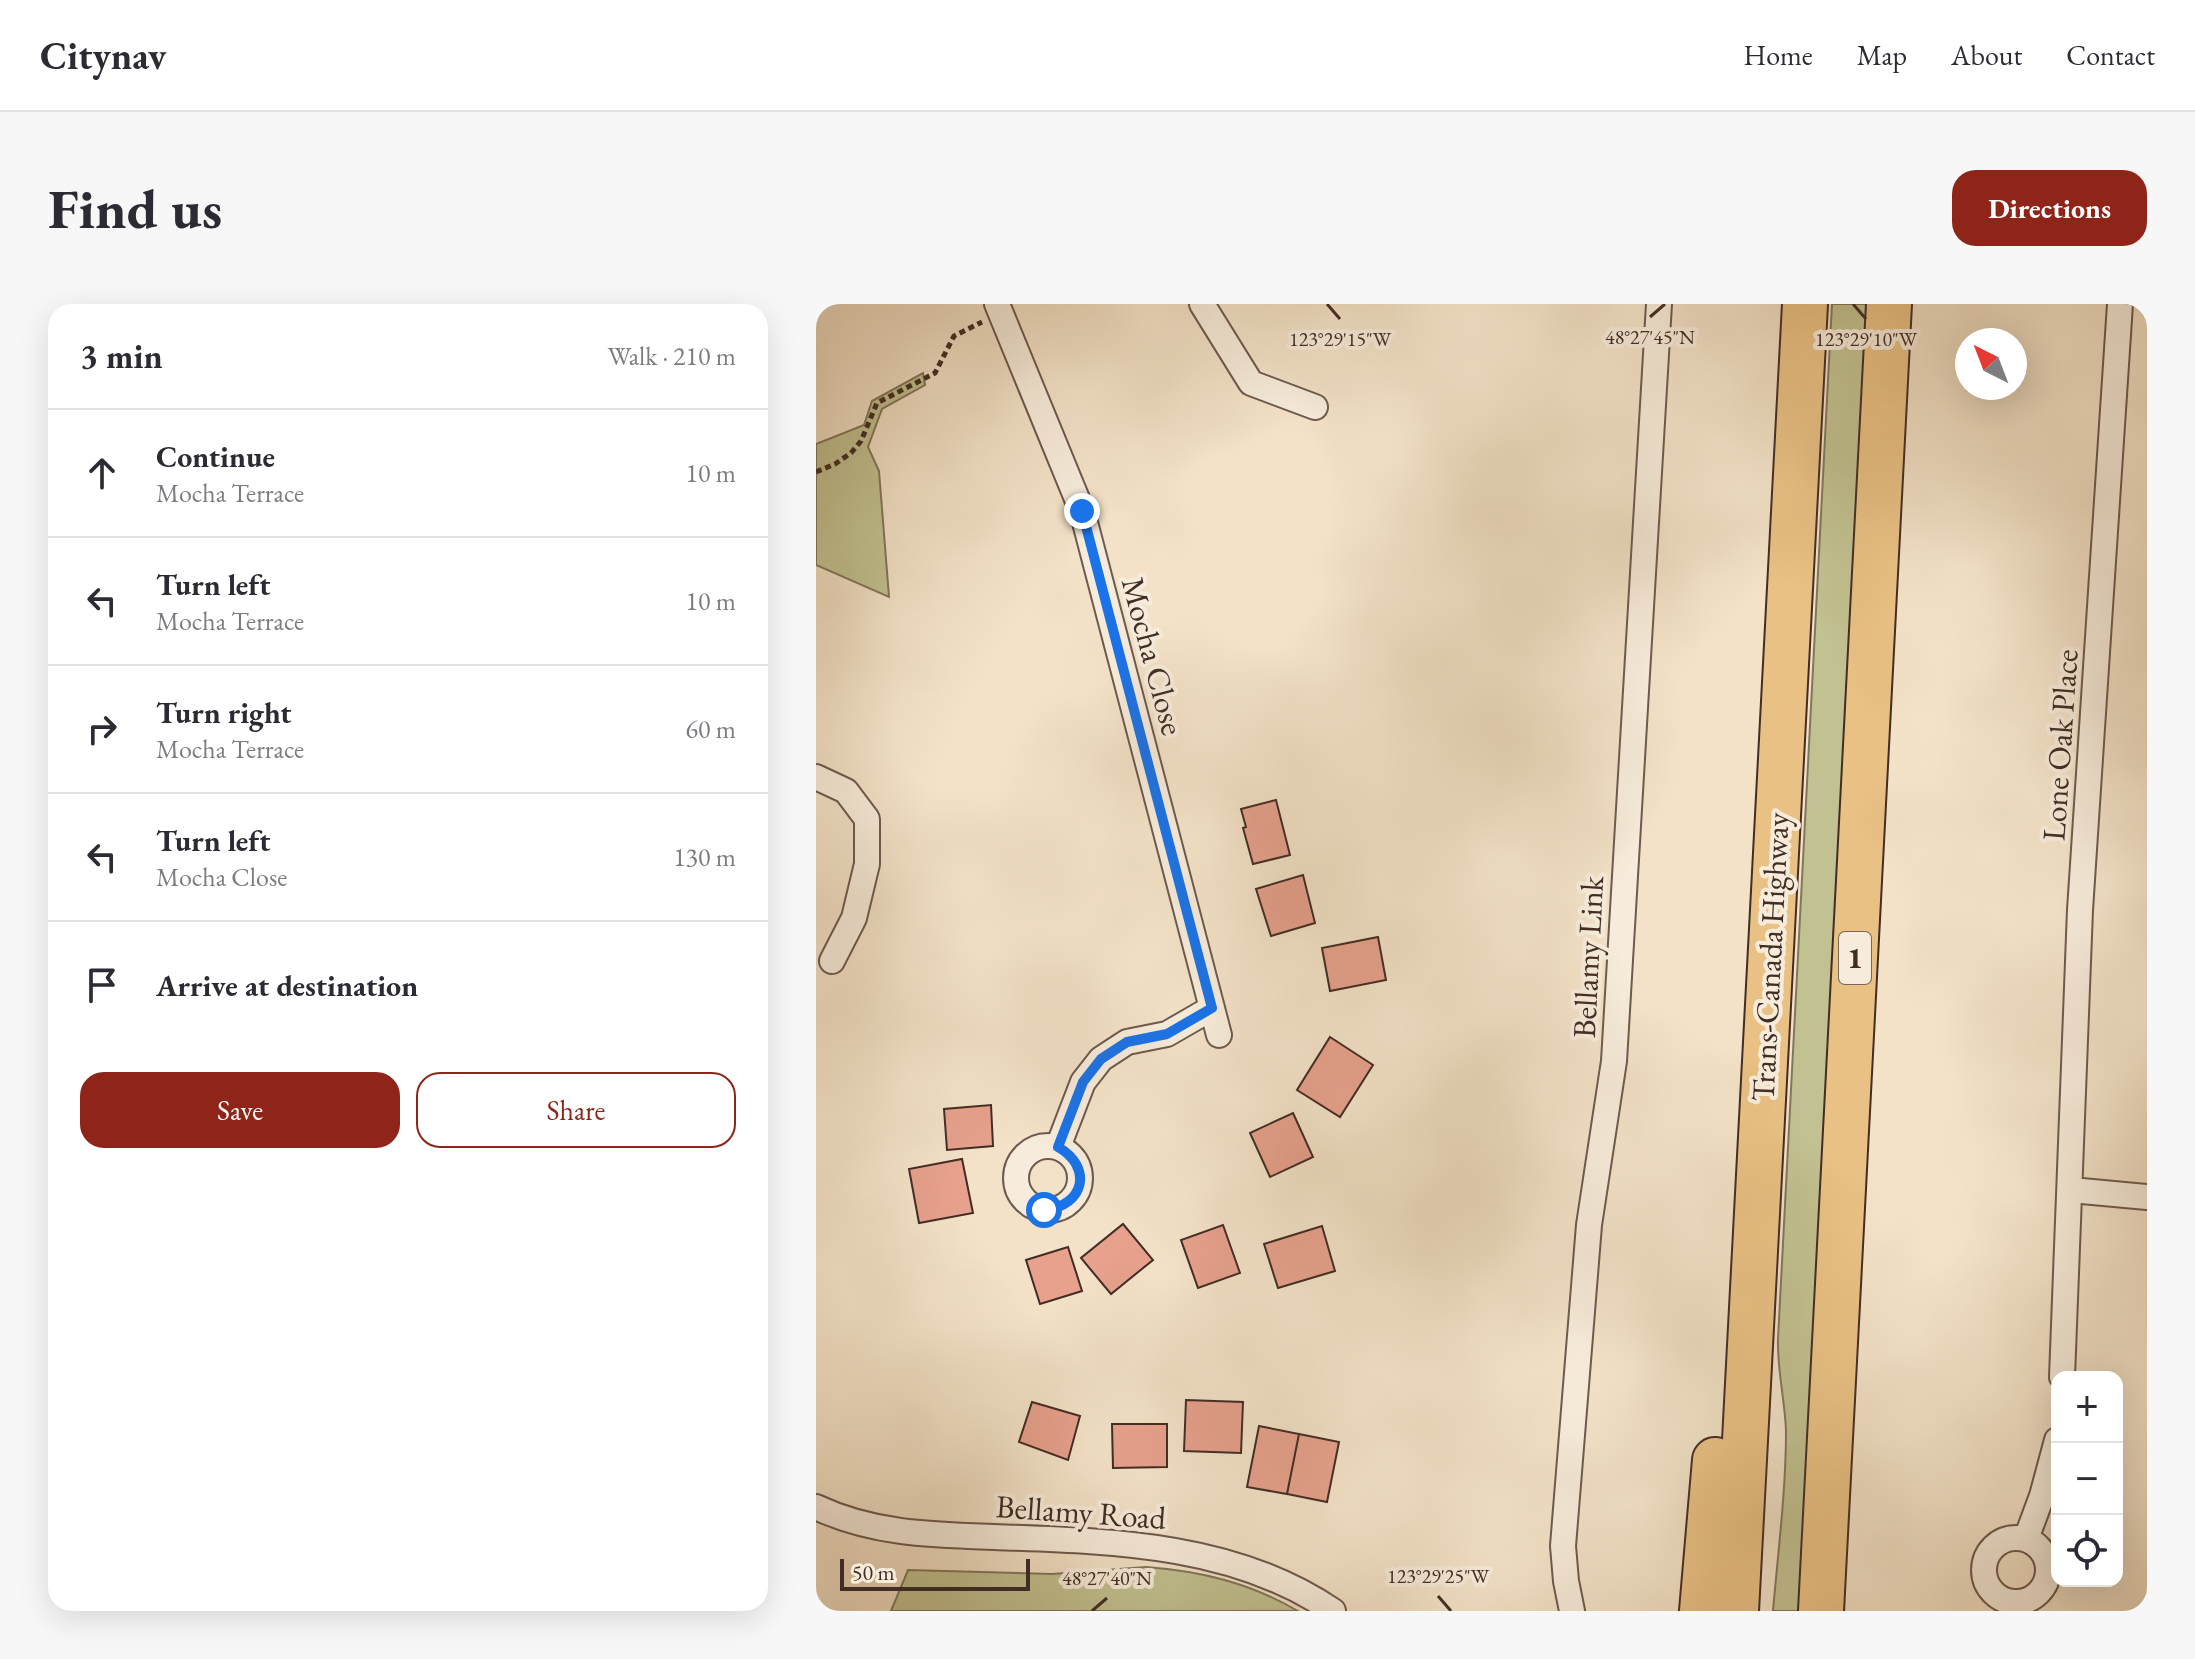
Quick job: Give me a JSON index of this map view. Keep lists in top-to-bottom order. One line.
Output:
{"streets":{"highway":["Trans-Canada Highway","1"],"street":["Mocha Close","Lone Oak Place","Bellamy Link","Bellamy Road"]},"scale_bar":"50 m","north":"top left","page":{"header":"Citynav","nav":["Home","Map","About","Contact"],"buttons":["Directions",["Save","Share"]],"title":"Find us","heading":["3 min","Walk · 210 m"],"list":[["Continue","Mocha Terrace","10 m"],["Turn left","Mocha Terrace","10 m"],["Turn right","Mocha Terrace","60 m"],["Turn left","Mocha Close","130 m"],"Arrive at destination"],"map_buttons":["+","−"],"scale":"50 m"},"coordinates":["48°27'45\"N","123°29'15\"W","123°29'10\"W","123°29'25\"W","48°27'40\"N"]}
